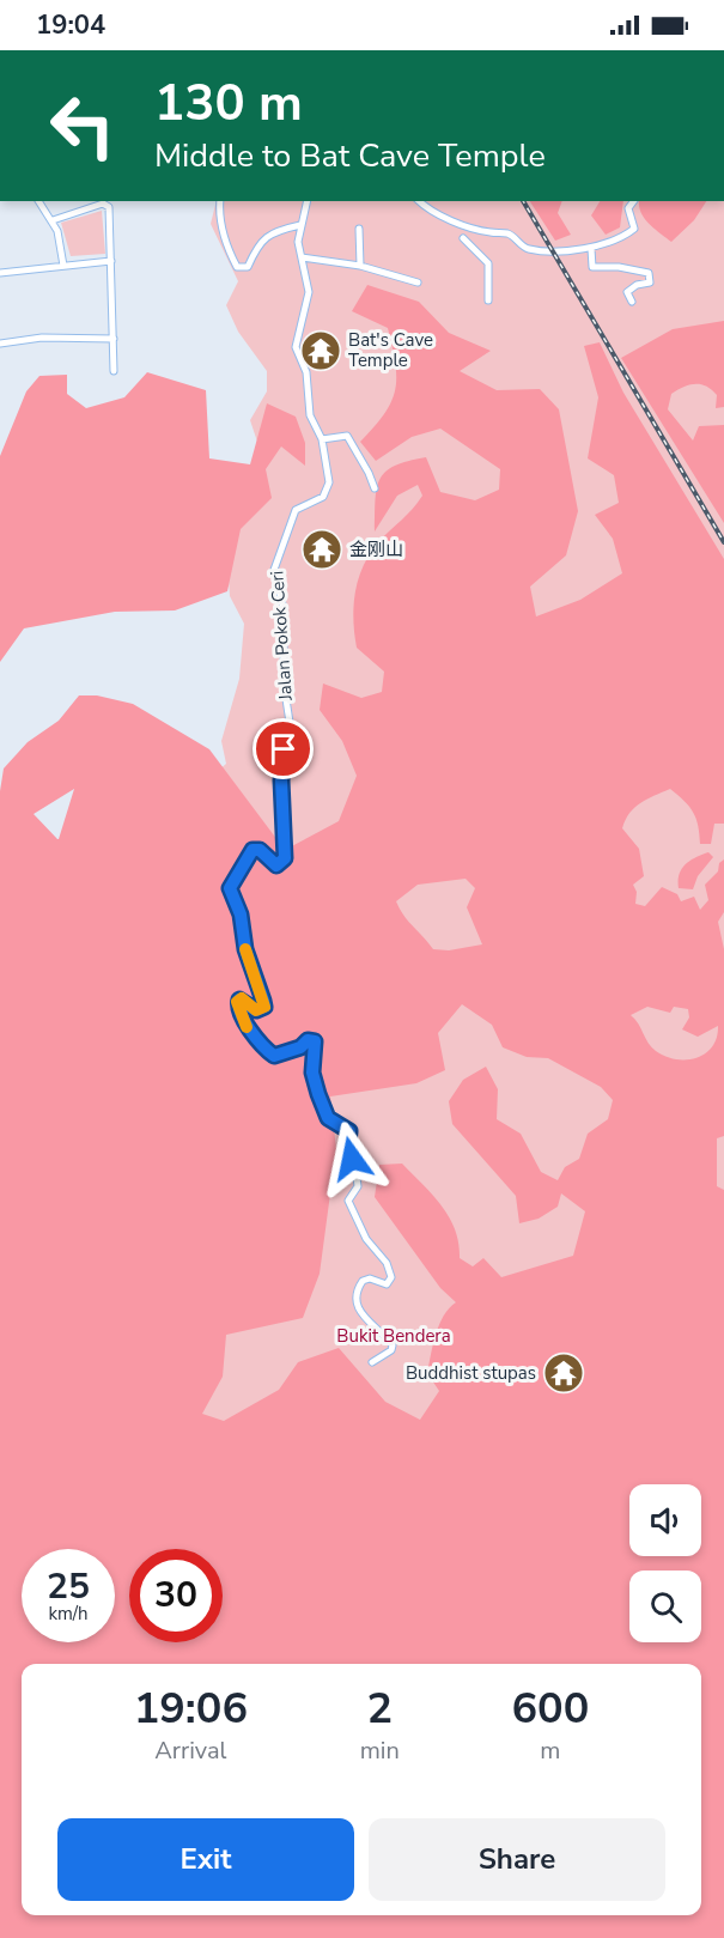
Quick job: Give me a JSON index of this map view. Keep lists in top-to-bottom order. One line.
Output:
{"streets":{"street":["Jalan Pokok Ceri"]},"parks":["Bukit Bendera"],"places":{"temple":["Bat's Cave Temple","金刚山","Buddhist stupas"]},"page":{"status":"19:04","turn":["130 m","Middle to Bat Cave Temple"],"speed":"25 km/h","limit":"30","eta":["19:06","Arrival","2","min","600","m"],"buttons":["Exit","Share"]}}
